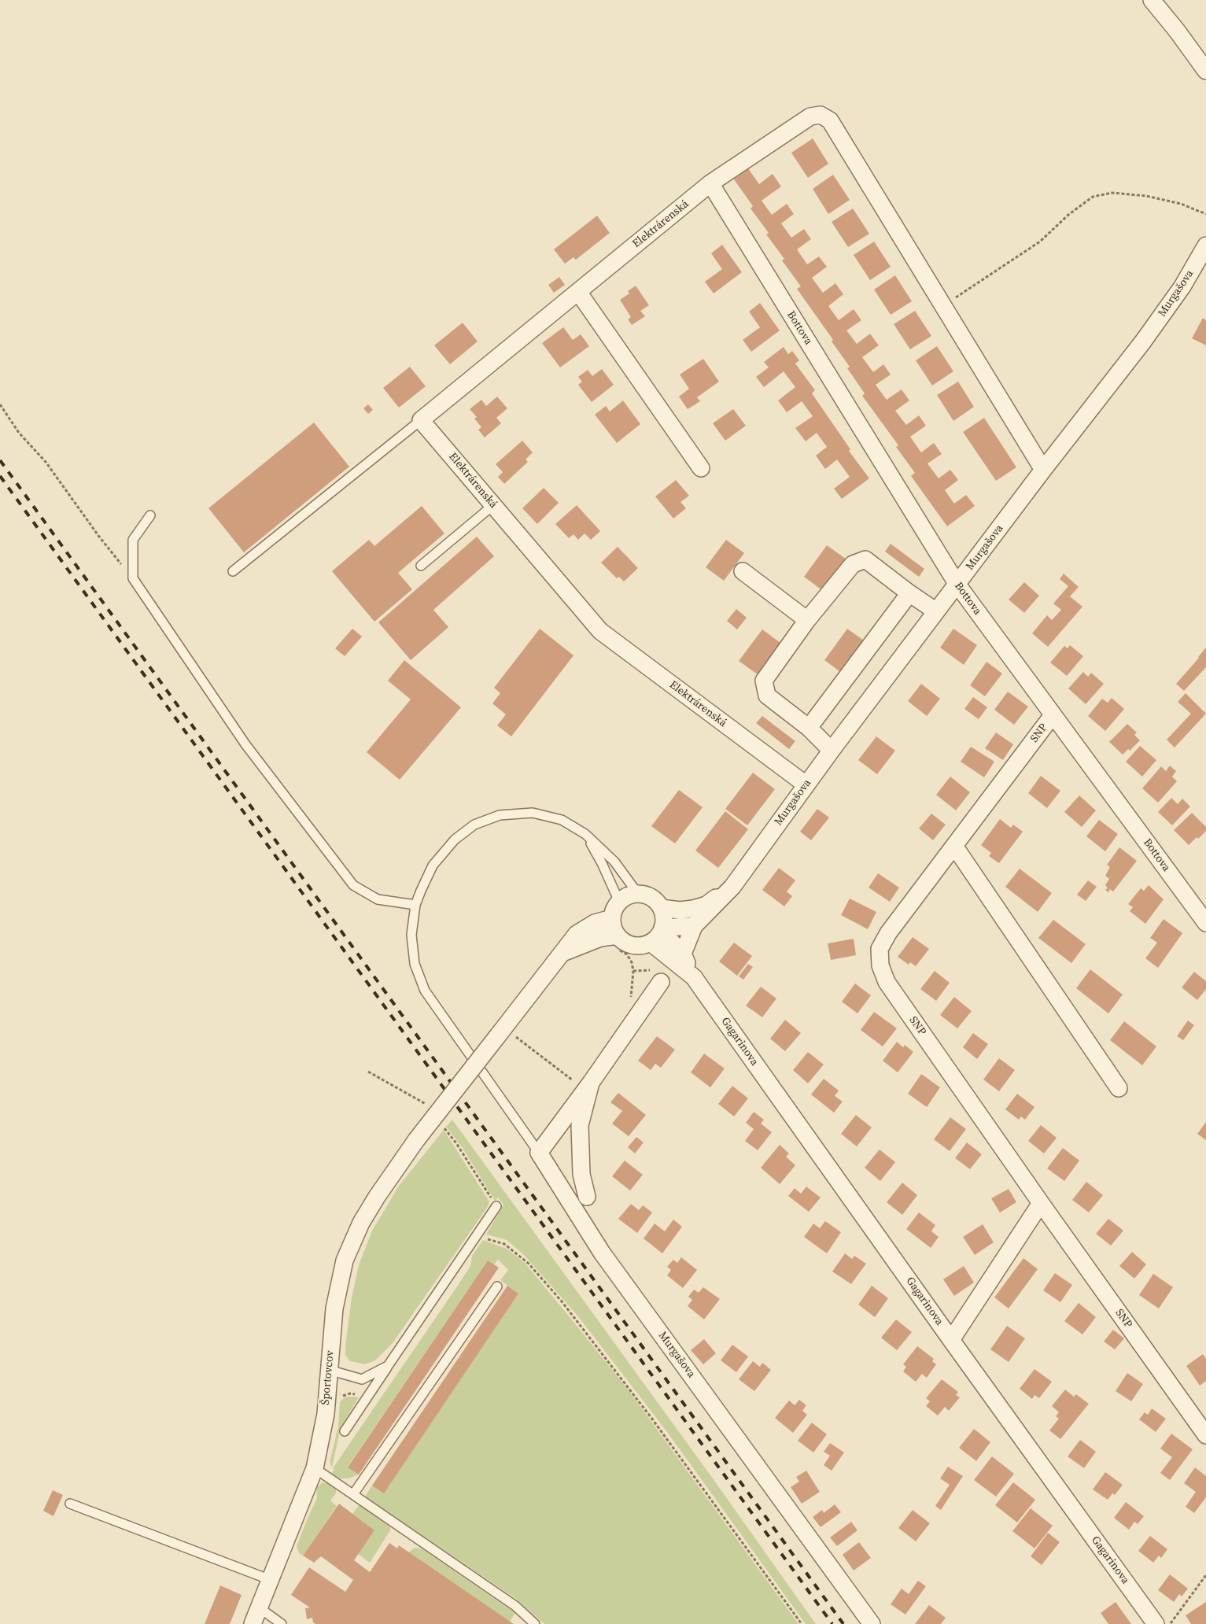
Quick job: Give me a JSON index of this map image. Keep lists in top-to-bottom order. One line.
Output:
{"streets":{"street":["Elektrárenská","Murgašova","Bottova","SNP","Gagarinova","Športovcov"]},"crossings":[["Elektrárenská","Murgašova"],["Elektrárenská","Bottova"],["Murgašova","Bottova"],["Murgašova","Gagarinova"],["Murgašova","Športovcov"],["Bottova","SNP"],["Gagarinova","Športovcov"]]}
